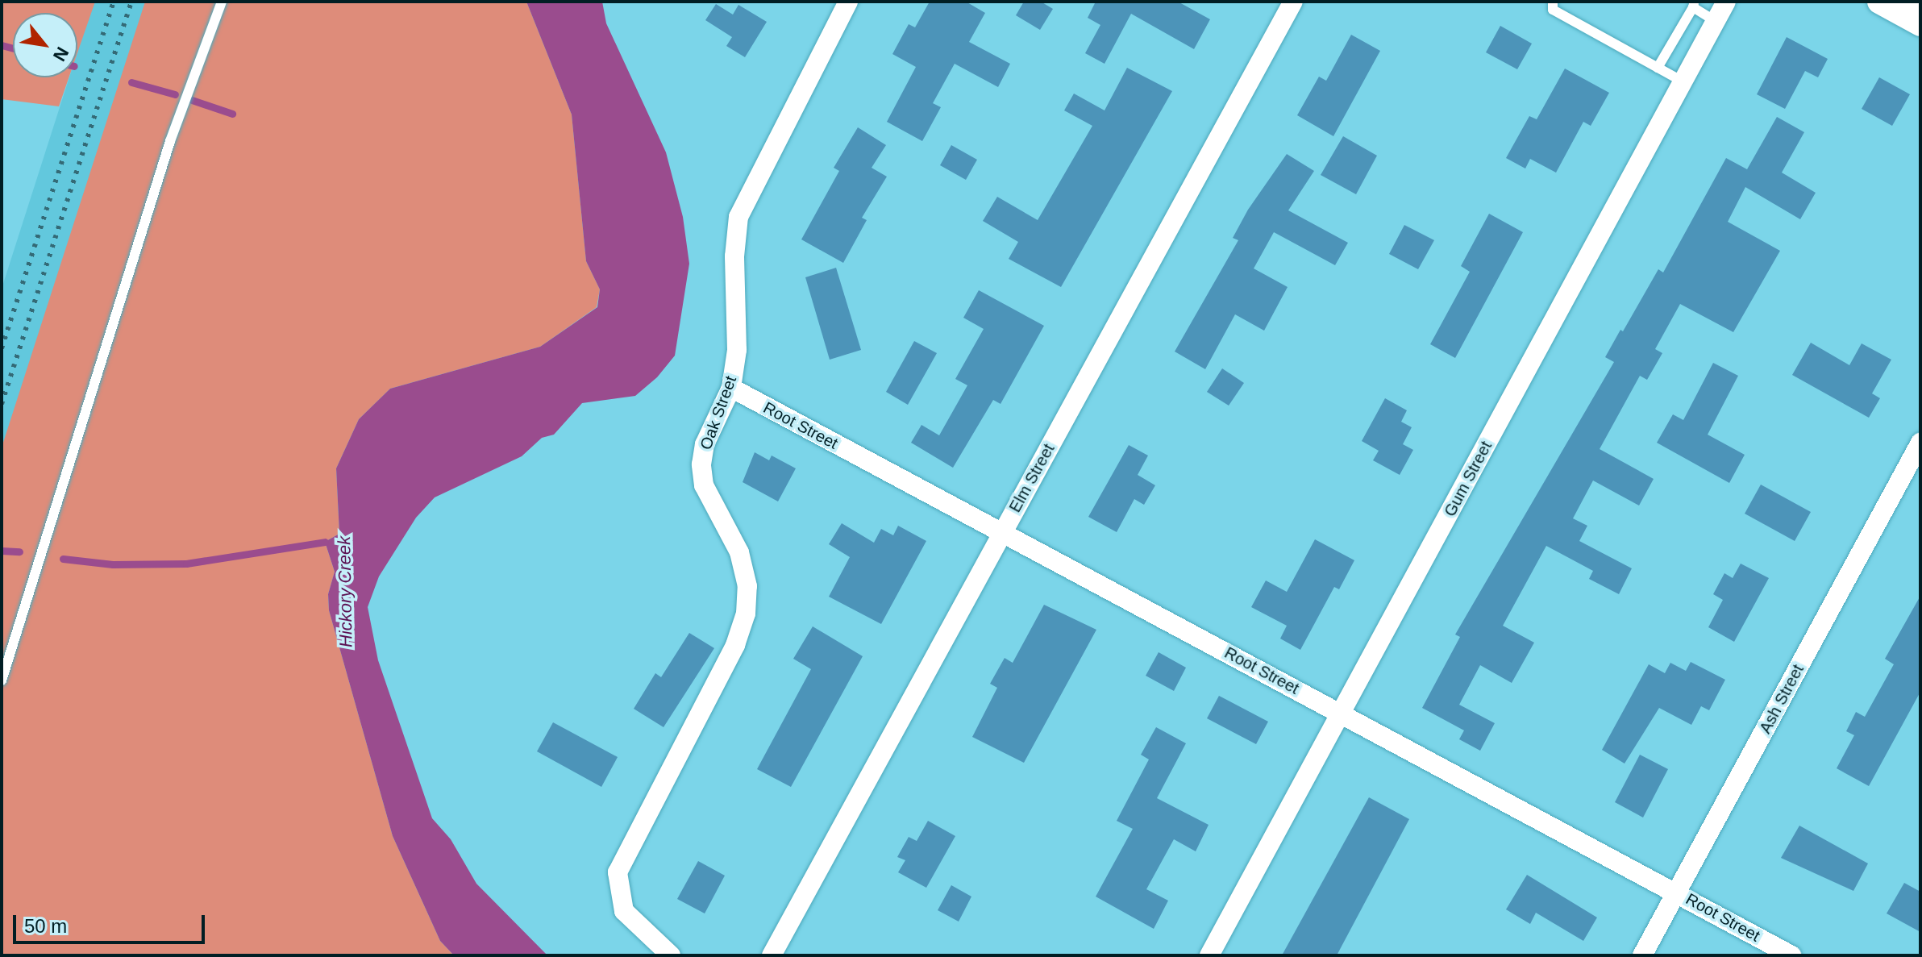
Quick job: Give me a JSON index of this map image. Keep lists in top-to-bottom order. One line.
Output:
{"streets":{"street":["Oak Street","Root Street","Elm Street","Gum Street","Ash Street"]},"crossings":[["Oak Street","Root Street"],["Root Street","Elm Street"],["Root Street","Gum Street"],["Root Street","Ash Street"]],"water":["Hickory Creek"],"scale_bar":"50 m","north":"bottom right"}
